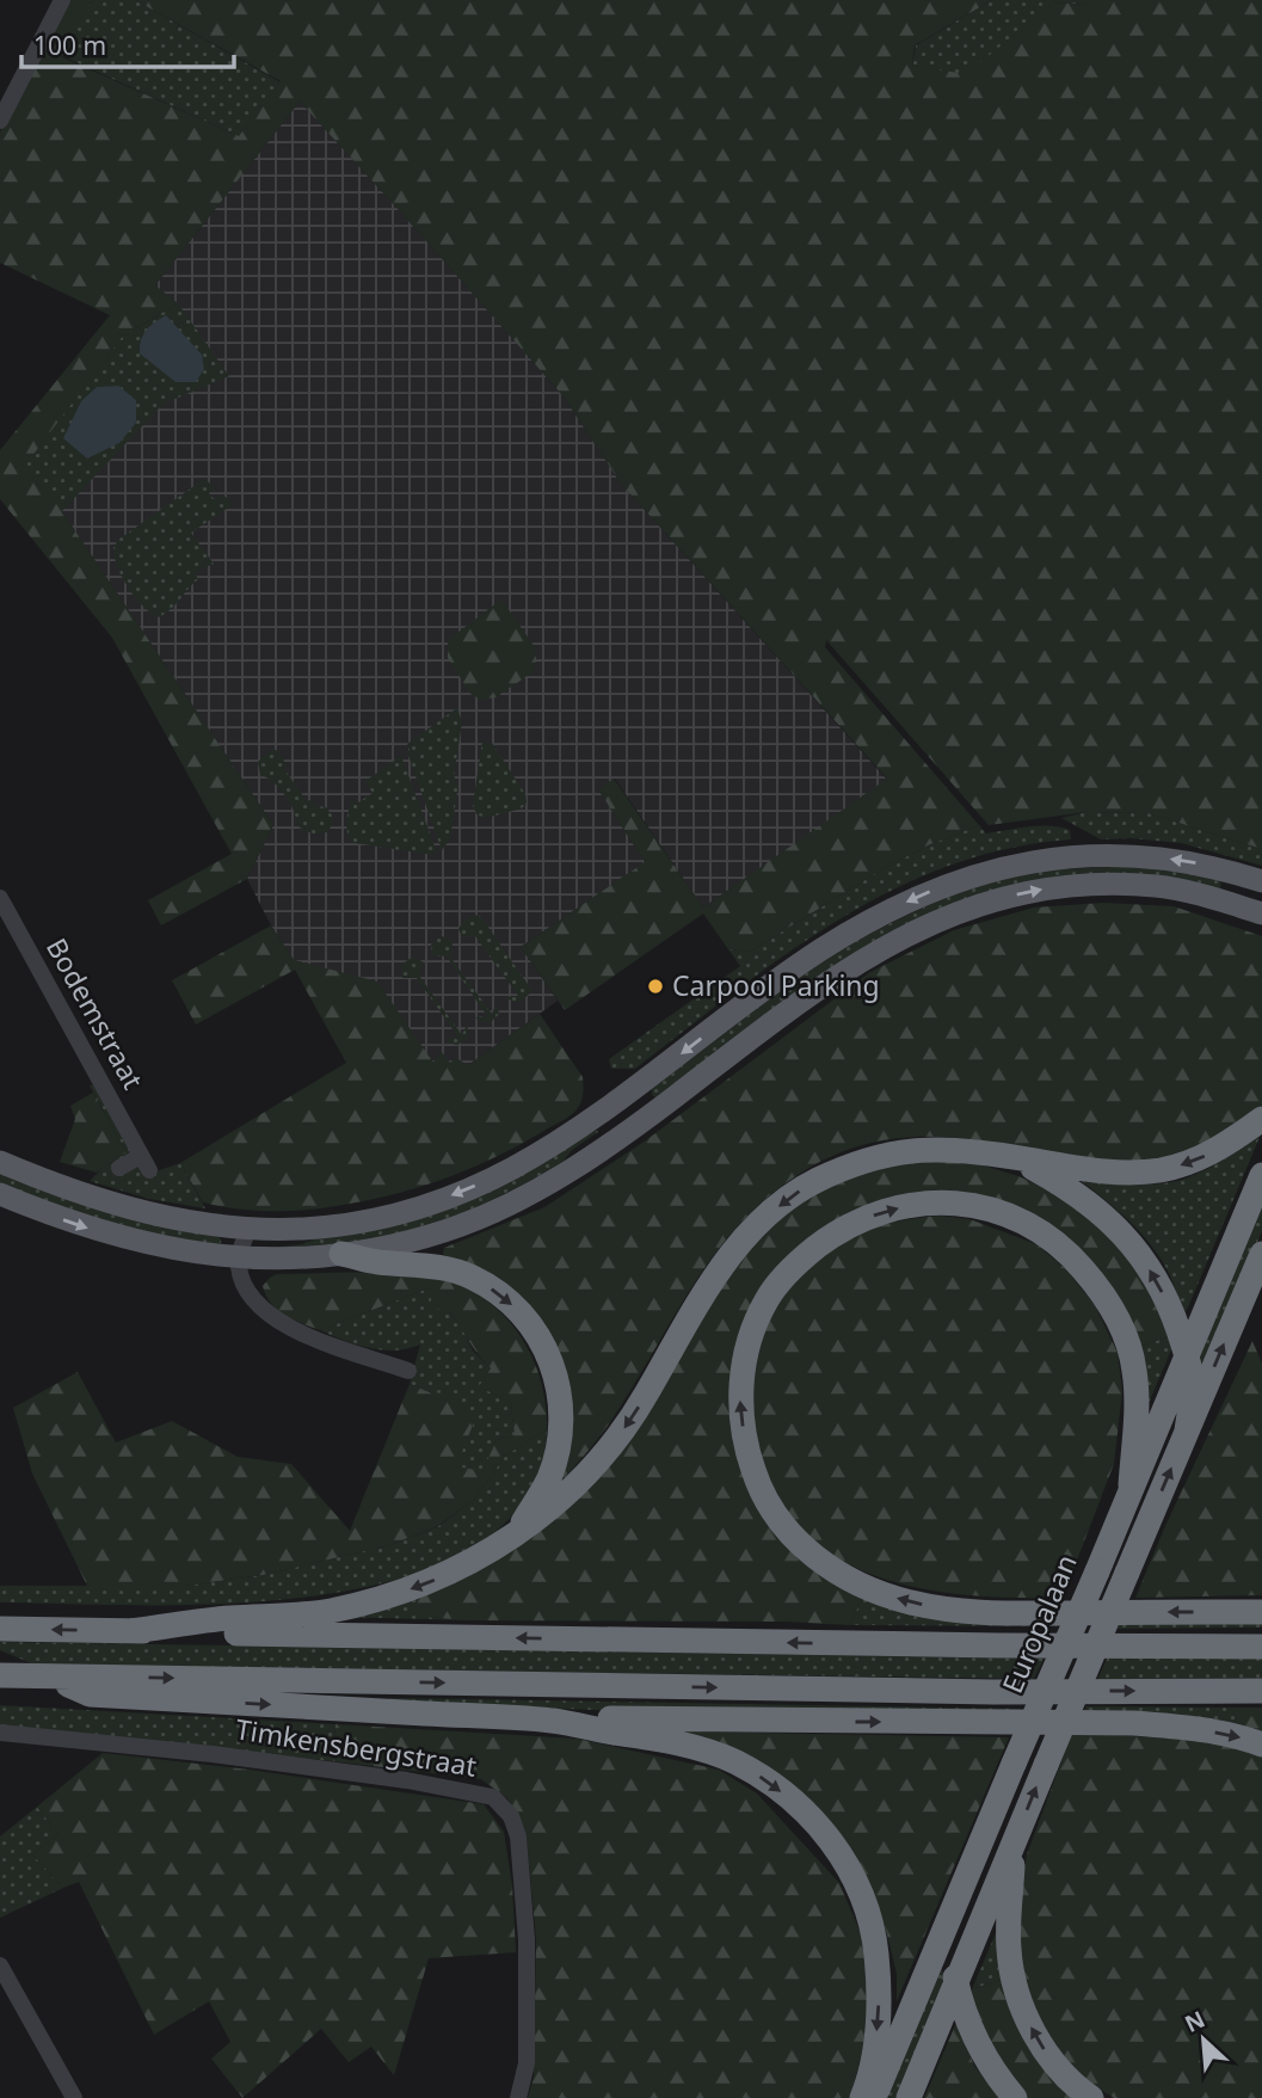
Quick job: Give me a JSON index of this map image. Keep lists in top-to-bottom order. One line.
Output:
{"streets":{"highway":["Europalaan"],"street":["Bodemstraat","Timkensbergstraat"]},"places":["Carpool Parking"],"scale_bar":"100 m","north":"top left"}
